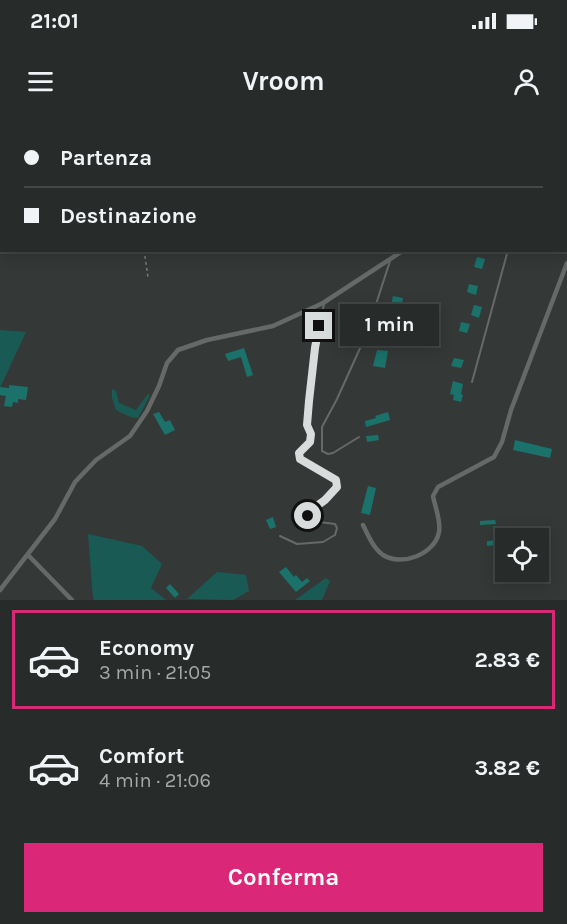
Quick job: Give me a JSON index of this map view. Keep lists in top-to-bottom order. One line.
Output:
{"page":{"status":"21:01","header":"Vroom","banner":["Partenza","Destinazione"],"bubble":"1 min","list":[{"name":"Economy","note":"3 min · 21:05","value":"2.83 €"},{"name":"Comfort","note":"4 min · 21:06","value":"3.82 €"}],"buttons":"Conferma"}}
